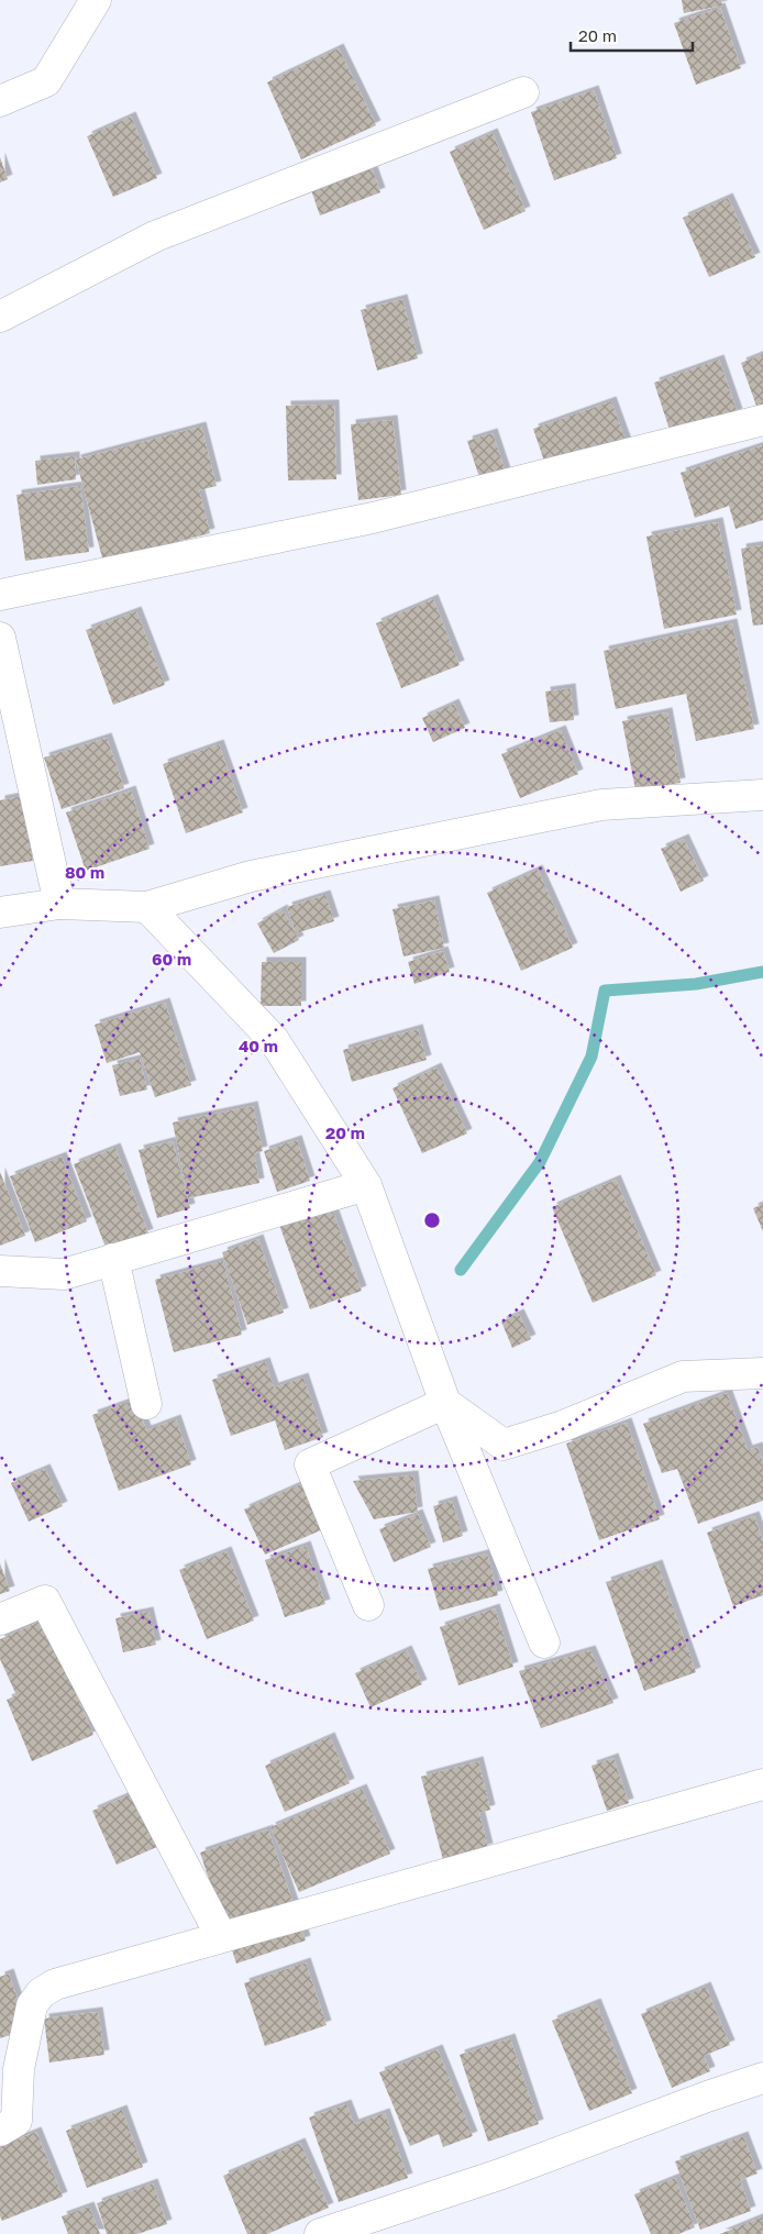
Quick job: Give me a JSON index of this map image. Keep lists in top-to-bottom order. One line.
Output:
{"scale_bar":"20 m","rings":["80 m","60 m","40 m","20 m"]}
